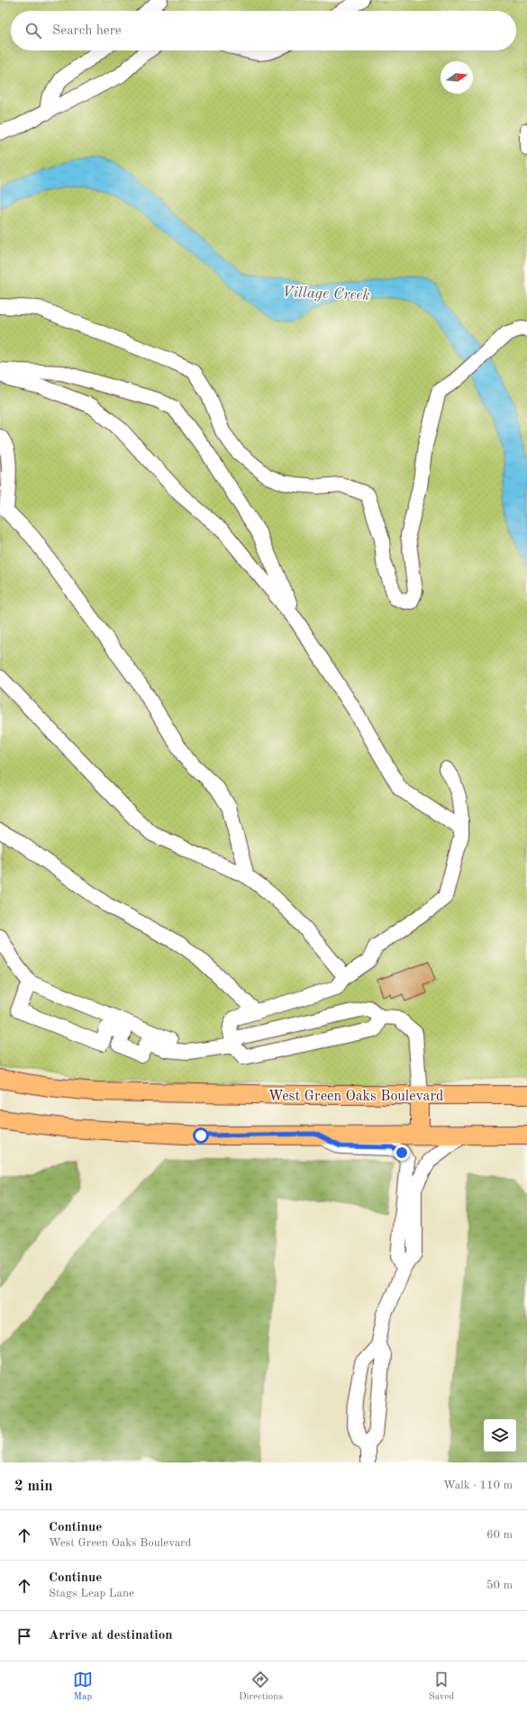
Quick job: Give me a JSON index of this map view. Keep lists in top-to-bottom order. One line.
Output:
{"streets":{"main road":["West Green Oaks Boulevard"]},"water":["Village Creek"],"north":"right","page":{"search":"Search here","heading":["2 min","Walk · 110 m"],"list":[["Continue","West Green Oaks Boulevard","60 m"],["Continue","Stags Leap Lane","50 m"],"Arrive at destination"],"nav":["Map","Directions","Saved"]}}
